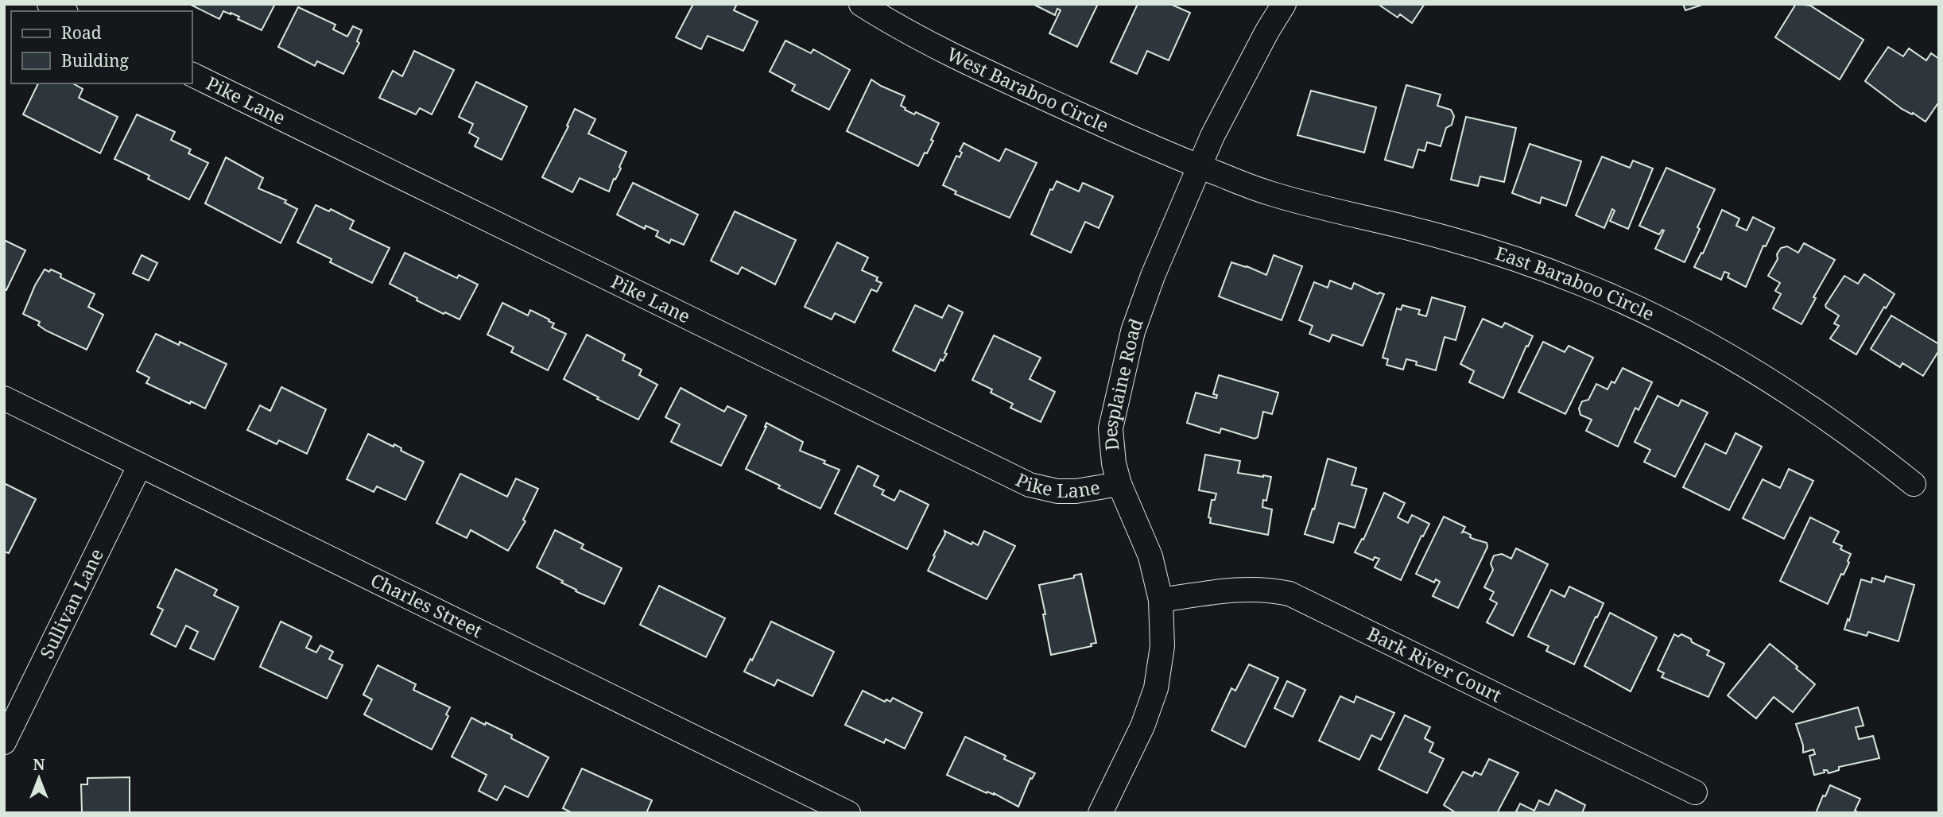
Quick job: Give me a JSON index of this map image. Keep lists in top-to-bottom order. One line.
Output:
{"streets":{"street":["West Baraboo Circle","Pike Lane","East Baraboo Circle","Desplaine Road","Sullivan Lane","Charles Street","Bark River Court"]},"crossings":[["West Baraboo Circle","East Baraboo Circle"],["West Baraboo Circle","Desplaine Road"],["Pike Lane","Desplaine Road"],["East Baraboo Circle","Desplaine Road"],["Desplaine Road","Bark River Court"],["Sullivan Lane","Charles Street"]],"legend":["Road","Building"],"north":"top"}
